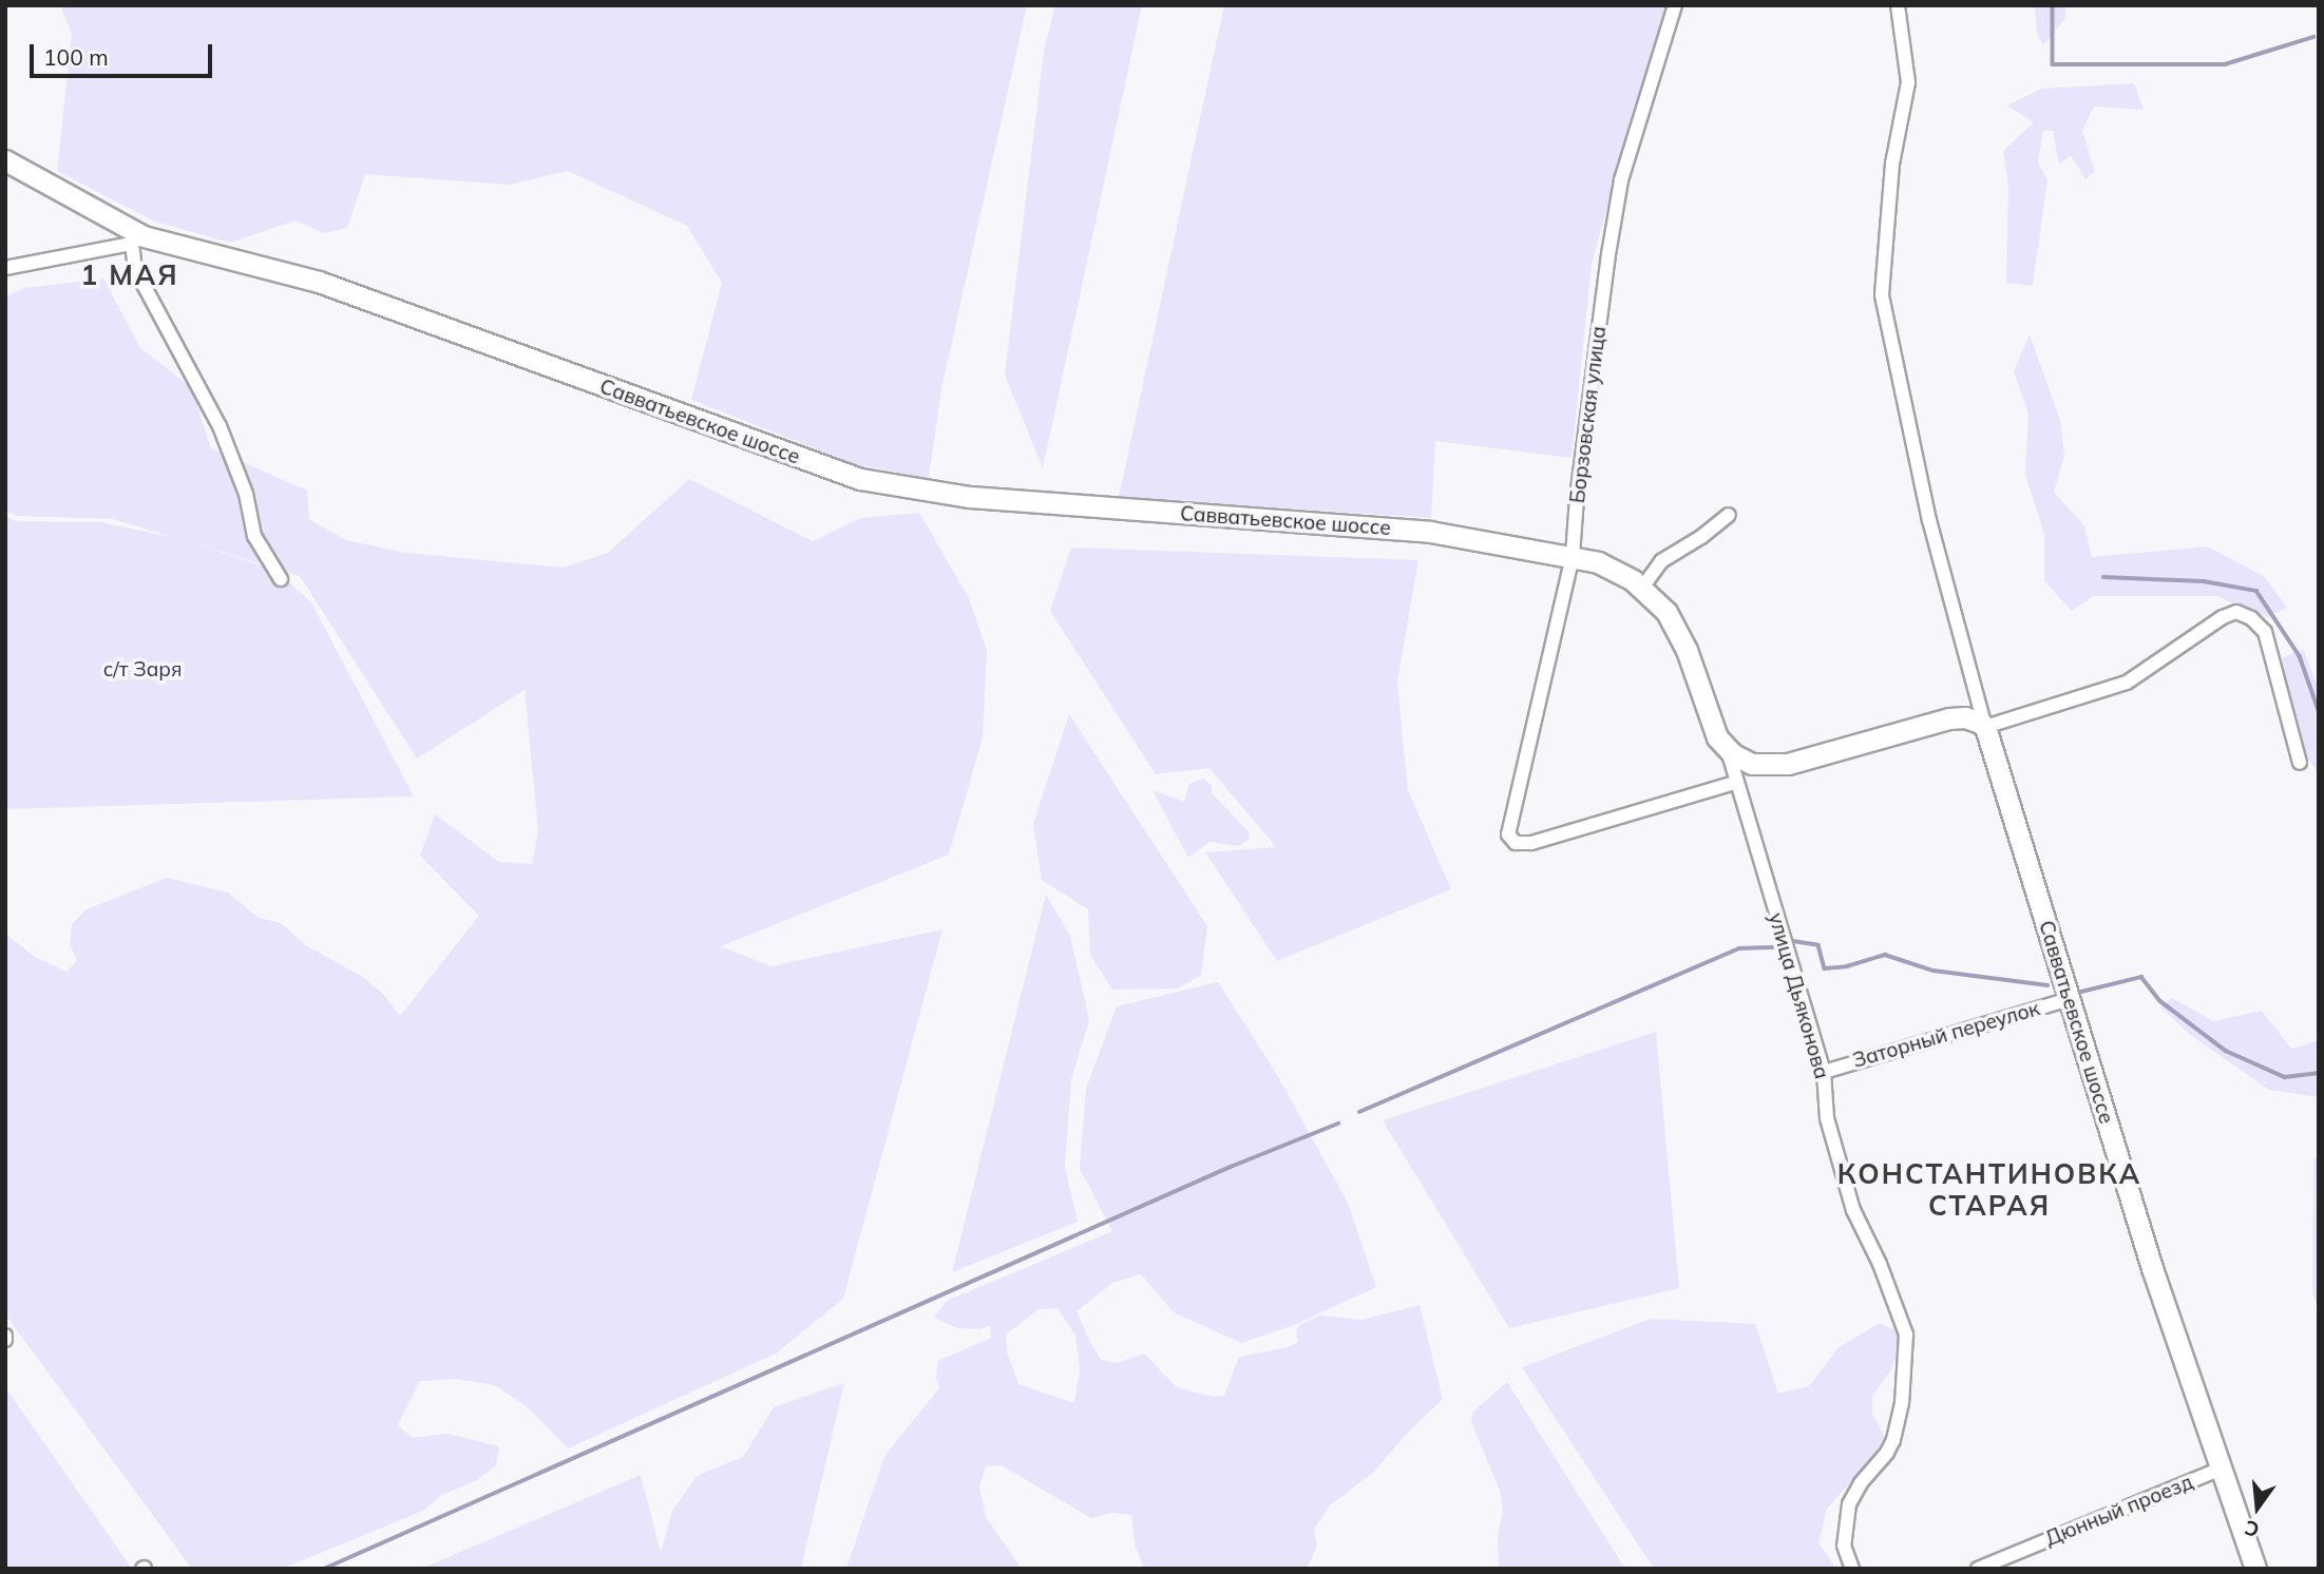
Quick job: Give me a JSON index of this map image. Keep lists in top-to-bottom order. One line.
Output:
{"streets":{"main road":["Савватьевское шоссе","улица Дьяконова"],"street":["Борзовская улица","Заторный переулок","Дюнный проезд"]},"crossings":[["Борзовская улица","Савватьевское шоссе"],["Борзовская улица","улица Дьяконова"],["Савватьевское шоссе","улица Дьяконова"],["Савватьевское шоссе","Заторный переулок"],["Савватьевское шоссе","Дюнный проезд"],["улица Дьяконова","Заторный переулок"]],"districts":["1 МАЯ","КОНСТАНТИНОВКА СТАРАЯ"],"parks":["с/т Заря"],"scale_bar":"100 m","north":"bottom"}
